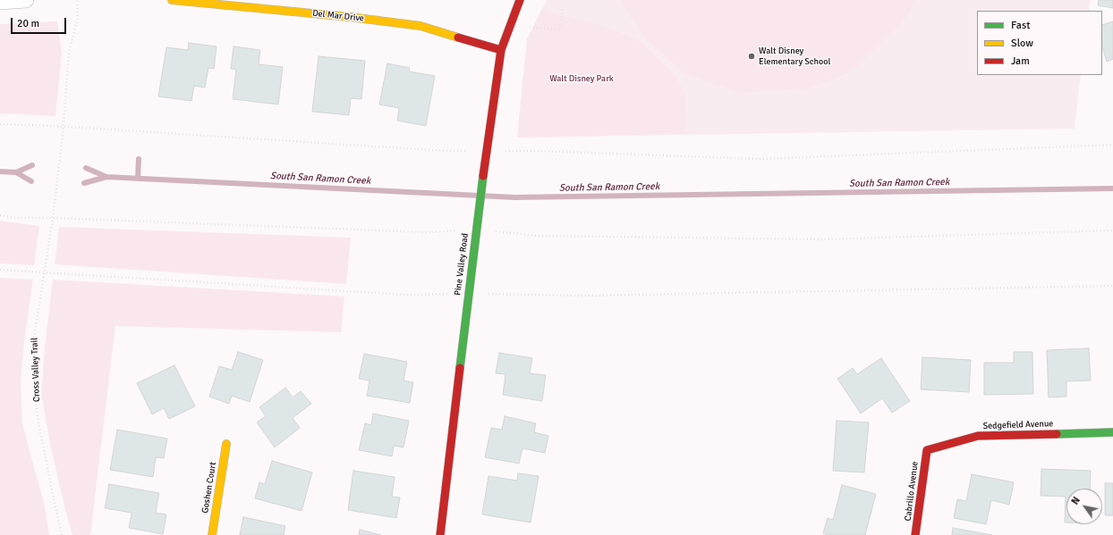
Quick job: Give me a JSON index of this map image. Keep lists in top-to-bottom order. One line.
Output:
{"streets":{"street":["Del Mar Drive","Pine Valley Road","Sedgefield Avenue","Goshen Court","Cabrillo Avenue"],"path":["Cross Valley Trail"]},"crossings":[["Del Mar Drive","Pine Valley Road"],["Sedgefield Avenue","Cabrillo Avenue"]],"water":["South San Ramon Creek"],"parks":["Walt Disney Park"],"places":["Walt Disney Elementary School"],"legend":["Fast","Slow","Jam"],"scale_bar":"20 m","north":"top left"}
